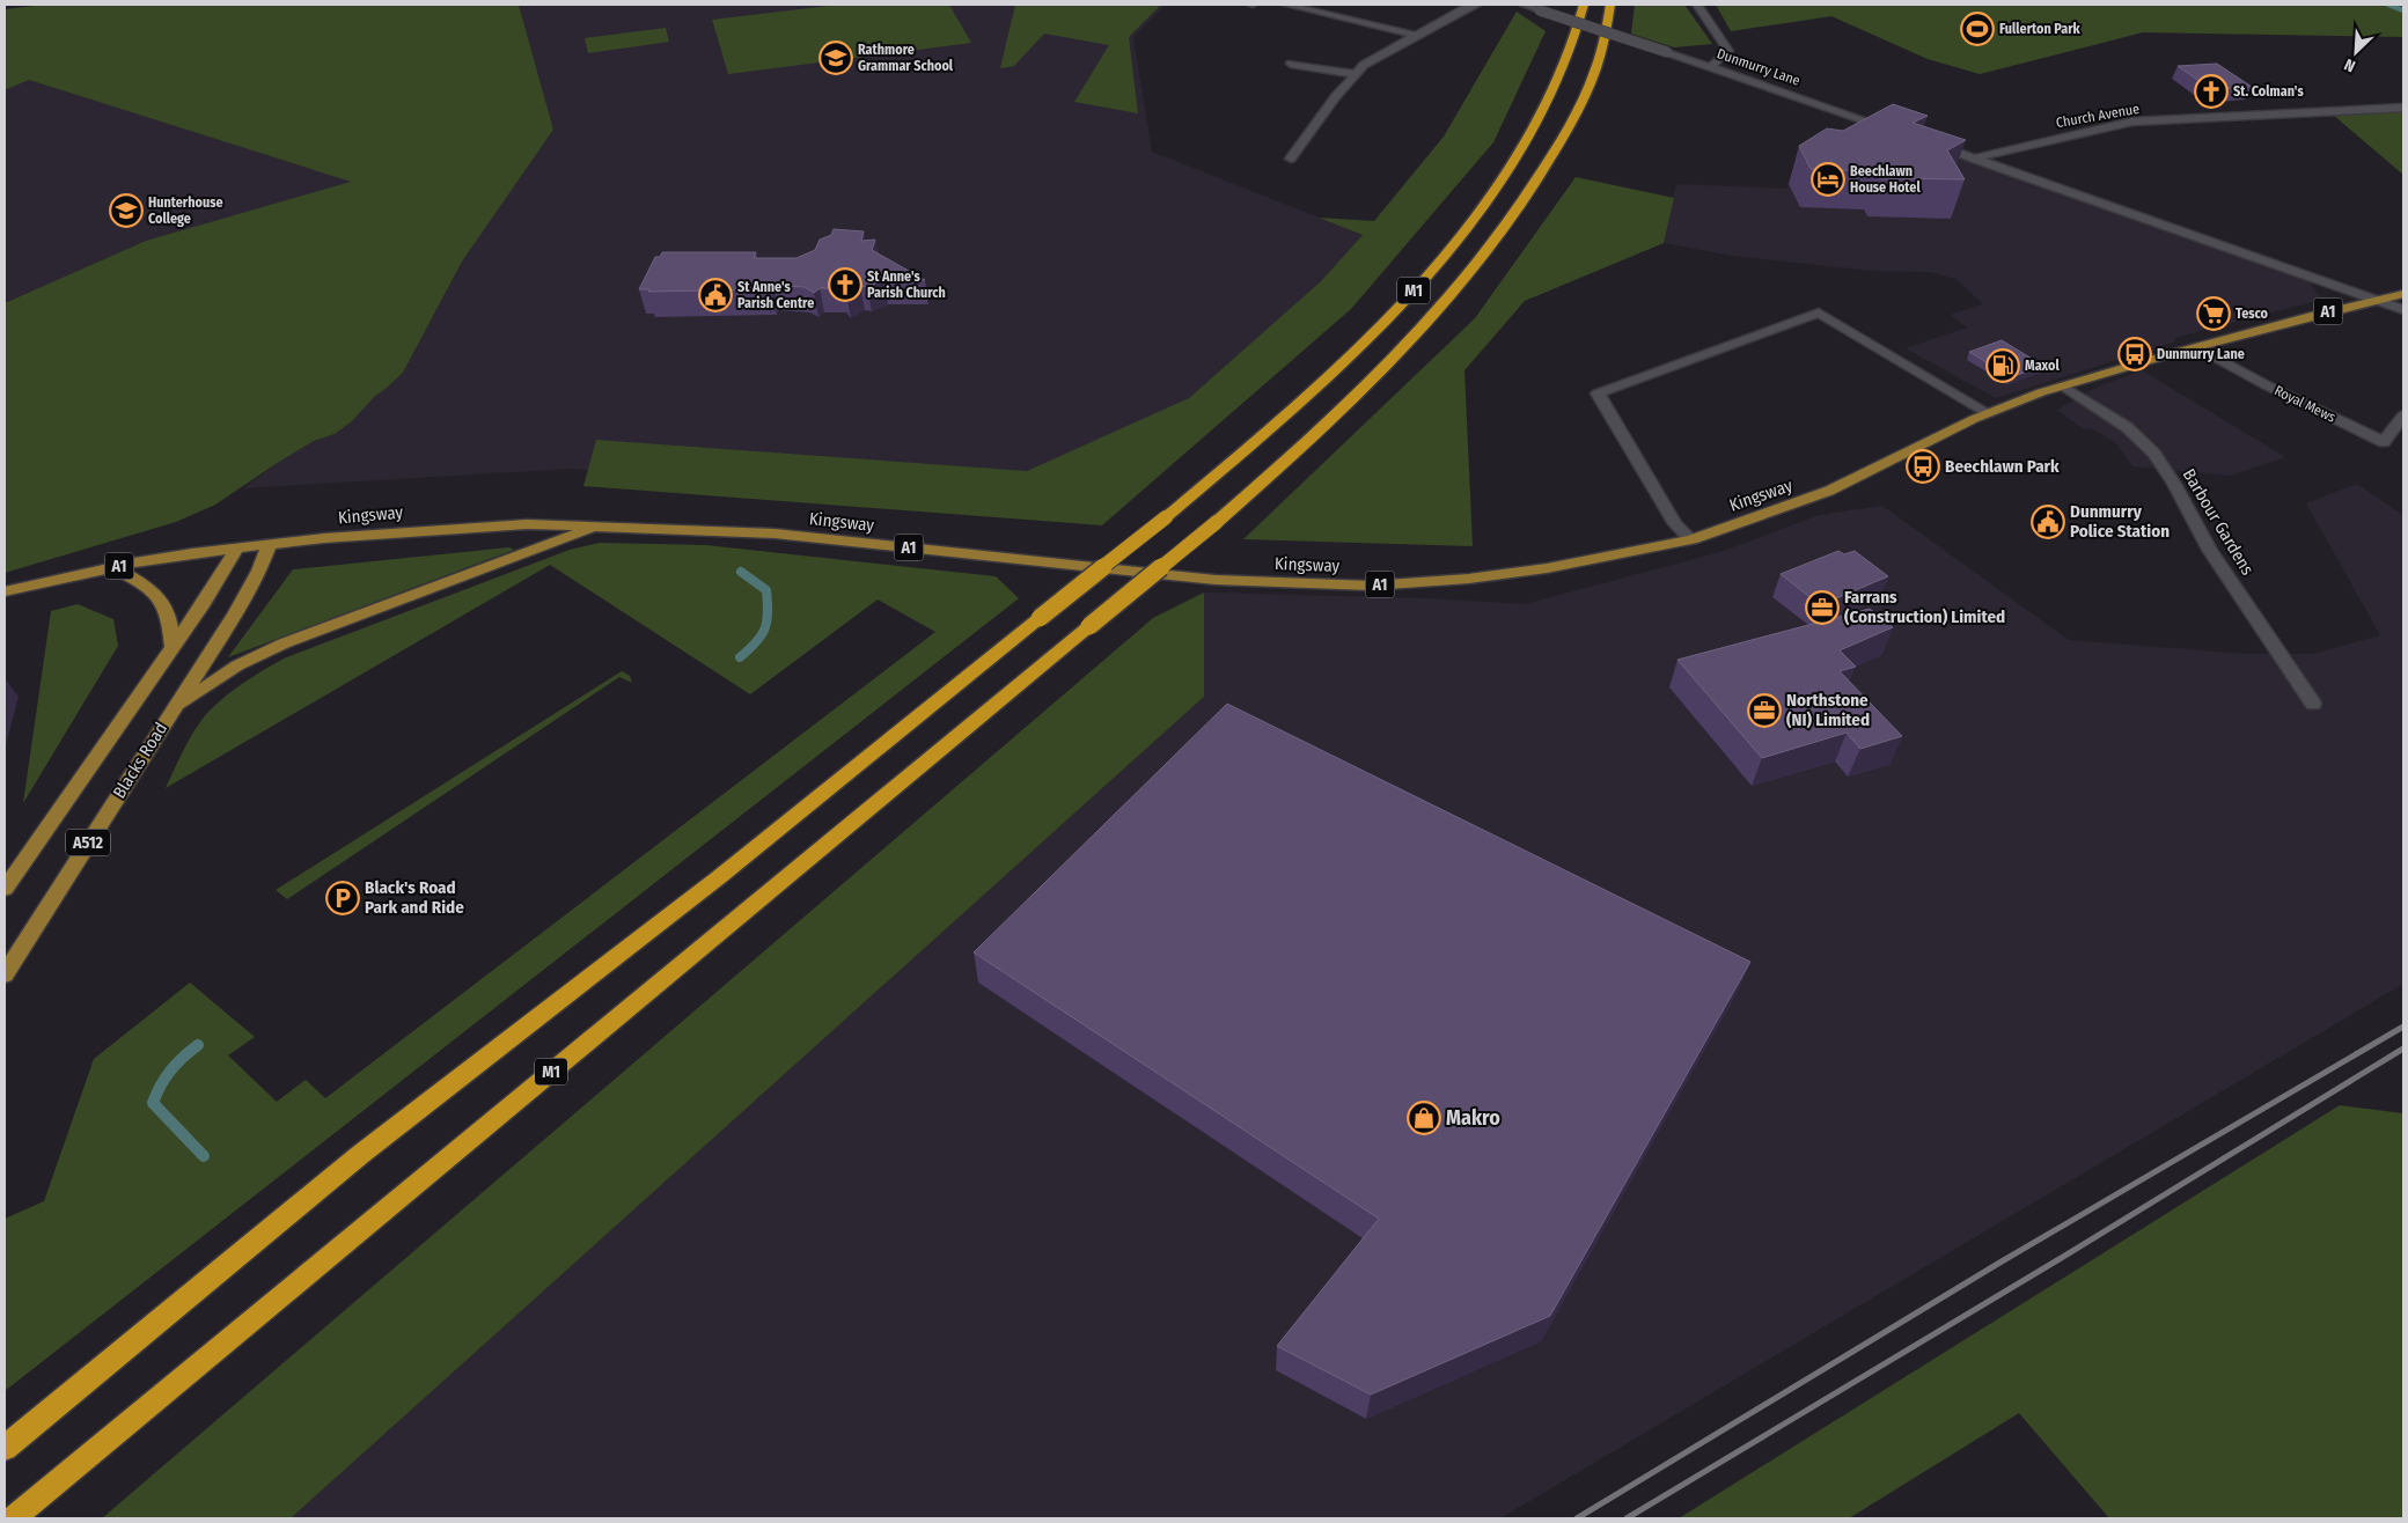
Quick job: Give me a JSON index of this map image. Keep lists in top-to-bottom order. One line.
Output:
{"streets":{"highway":["M1"],"main road":["A1","Kingsway","Blacks Road","A512"],"street":["Dunmurry Lane","Church Avenue","Royal Mews","Barbour Gardens"]},"crossings":[["A1","Kingsway"],["A1","Blacks Road"],["Royal Mews","Kingsway"],["Kingsway","Barbour Gardens"],["Kingsway","Blacks Road"]],"places":{"sports":["Fullerton Park"],"school or university":["Rathmore Grammar School","Hunterhouse College"],"church":["St. Colman's","St Anne's Parish Church"],"hotel":["Beechlawn House Hotel"],"public building":["St Anne's Parish Centre","Dunmurry Police Station"],"supermarket":["Tesco"],"bus stop":["Dunmurry Lane","Beechlawn Park"],"fuel station":["Maxol"],"office":["Farrans (Construction) Limited","Northstone (NI) Limited"],"parking":["Black's Road Park and Ride"],"shop":["Makro"]},"north":"bottom left"}
